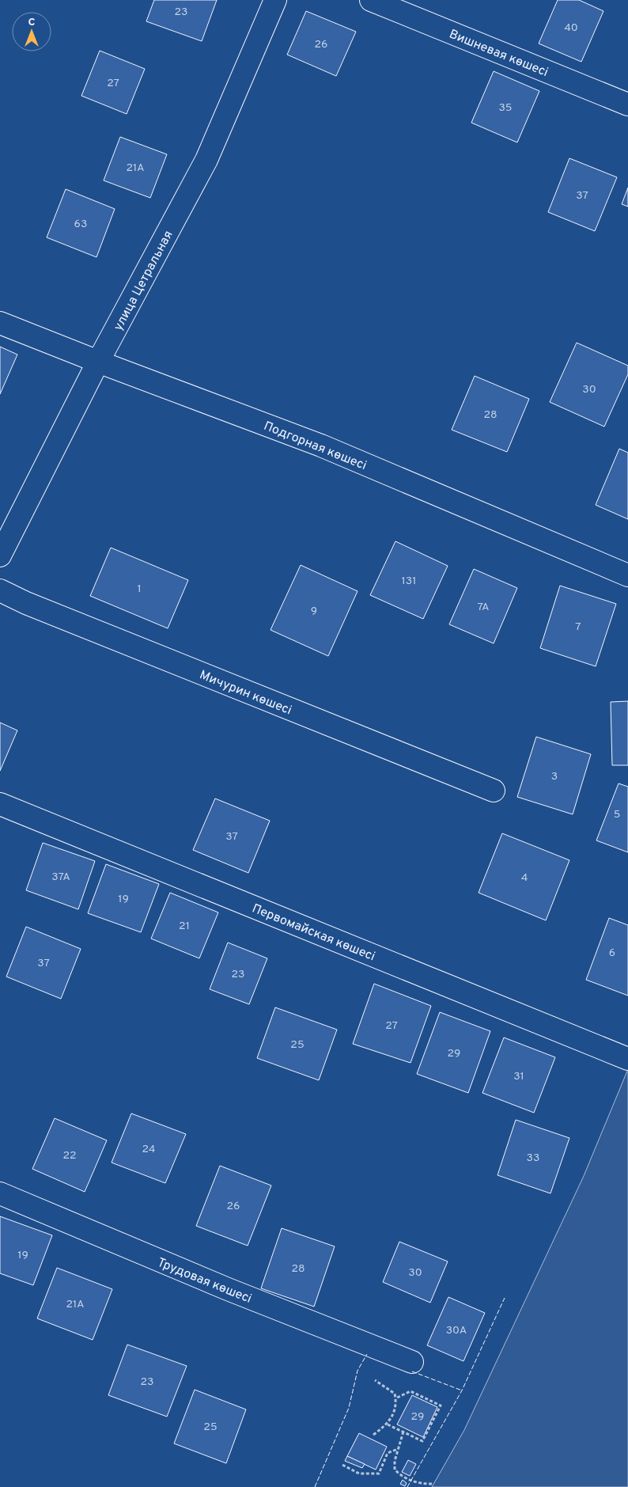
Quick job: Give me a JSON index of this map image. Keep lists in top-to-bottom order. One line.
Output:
{"streets":{"street":["Вишневая көшесі","улица Цетральная","Подгорная көшесі","Мичурин көшесі","Первомайская көшесі","Трудовая көшесі"]},"crossings":[["улица Цетральная","Подгорная көшесі"]],"house_numbers":["23","40","26","27","35","21А","37","63","30","28","131","1","7А","9","7","3","5","37","37А","4","19","21","6","37","23","27","25","29","31","24","22","33","26","19","28","30","21А","30А","23","29","25"],"north":"top"}
